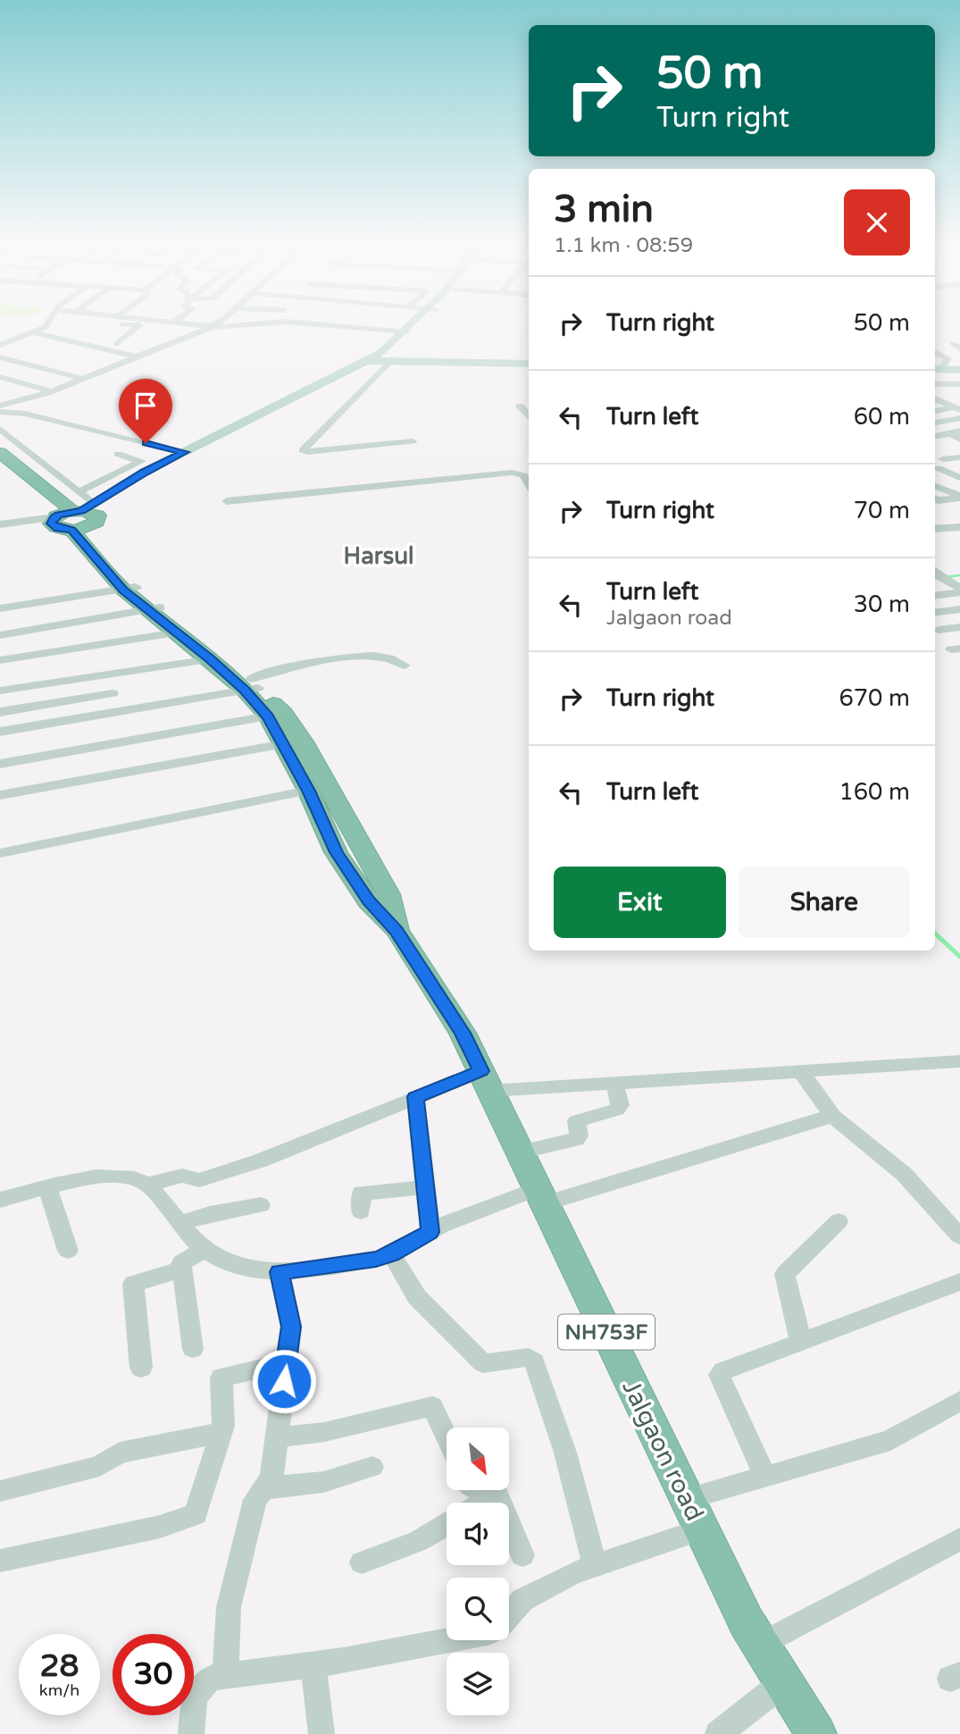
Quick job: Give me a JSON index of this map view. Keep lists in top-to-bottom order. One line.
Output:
{"streets":{"highway":["NH753F","Jalgaon road"]},"districts":["Harsul"],"north":"bottom right","page":{"turn":["50 m","Turn right"],"heading":["3 min","1.1 km · 08:59"],"list":[{"name":"Turn right","value":"50 m"},{"name":"Turn left","value":"60 m"},{"name":"Turn right","value":"70 m"},{"name":"Turn left","note":"Jalgaon road","value":"30 m"},{"name":"Turn right","value":"670 m"},{"name":"Turn left","value":"160 m"}],"buttons":["Exit","Share"],"speed":"28 km/h","limit":"30"}}
